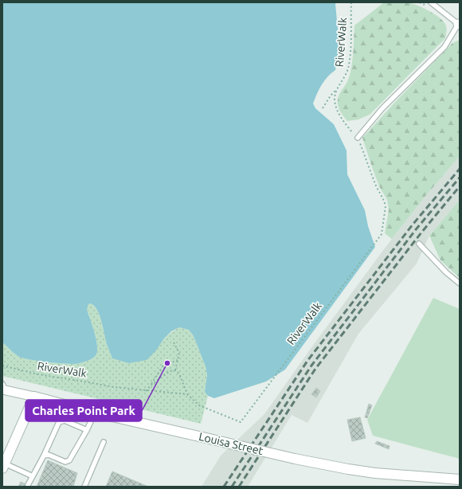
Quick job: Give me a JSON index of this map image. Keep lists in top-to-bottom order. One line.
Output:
{"streets":{"street":["Louisa Street"],"path":["RiverWalk"]},"places":["Charles Point Park"]}
